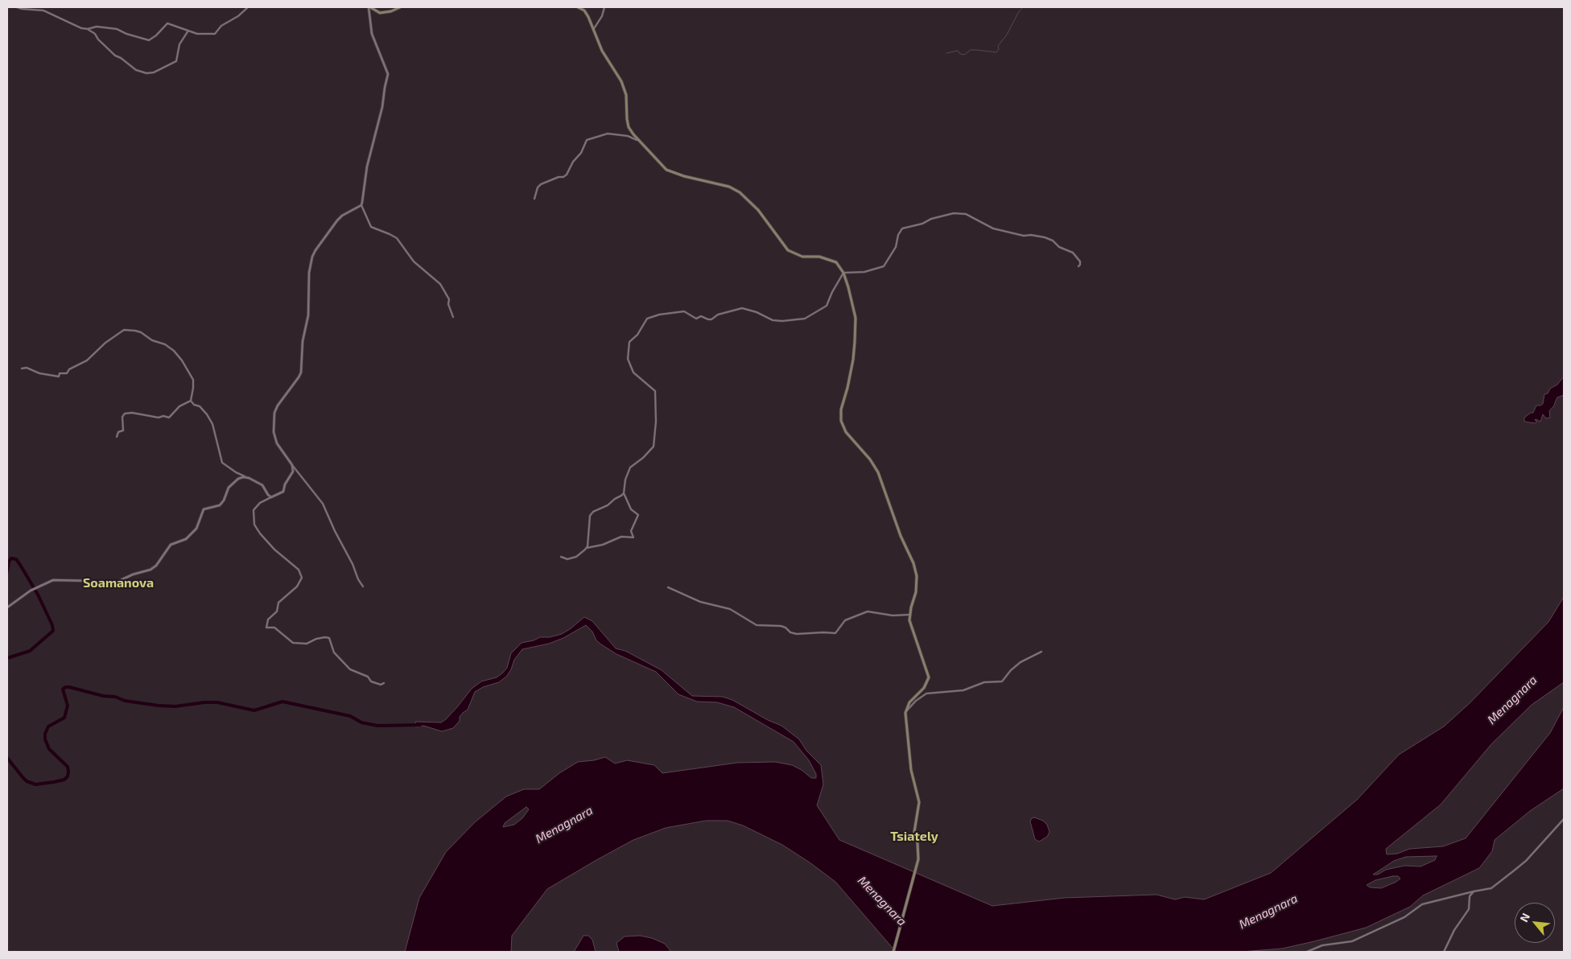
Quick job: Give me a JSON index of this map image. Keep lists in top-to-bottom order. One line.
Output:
{"districts":["Soamanova","Tsiately"],"water":["Menagnara"],"north":"top left"}
